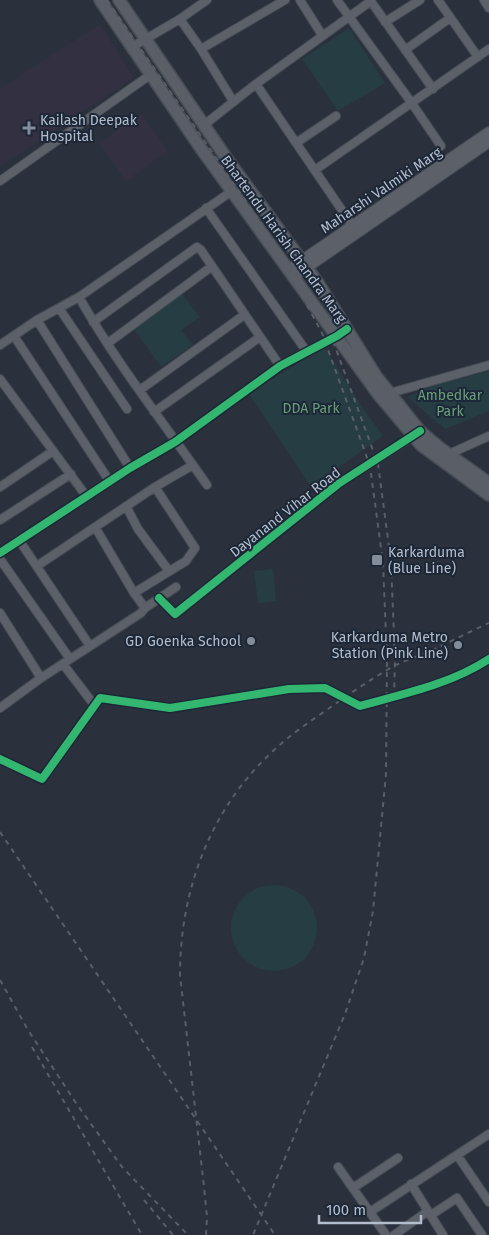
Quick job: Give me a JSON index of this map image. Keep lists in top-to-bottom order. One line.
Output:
{"streets":{"main road":["Bhartendu Harish Chandra Marg"],"street":["Maharshi Valmiki Marg","Dayanand Vihar Road"]},"crossings":[["Maharshi Valmiki Marg","Bhartendu Harish Chandra Marg"],["Bhartendu Harish Chandra Marg","Dayanand Vihar Road"]],"parks":["Ambedkar Park","DDA Park"],"places":{"health":["Kailash Deepak Hospital"],"transit":["Karkarduma (Blue Line)"],"other":["GD Goenka School","Karkarduma Metro Station (Pink Line)"]},"scale_bar":"100 m"}
